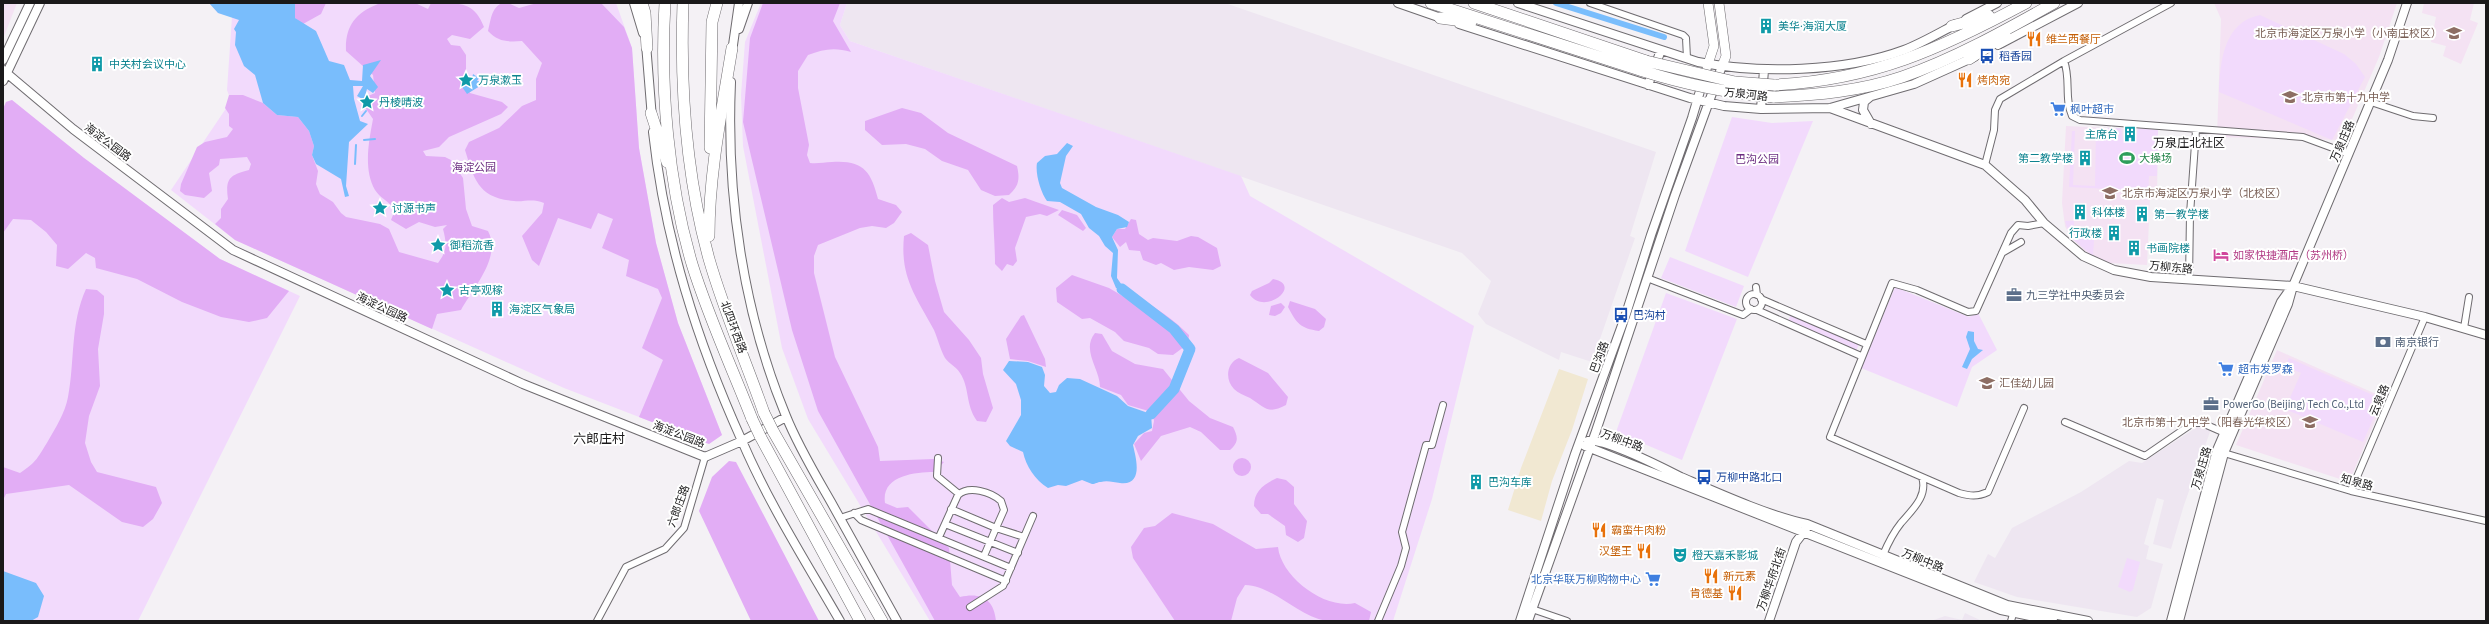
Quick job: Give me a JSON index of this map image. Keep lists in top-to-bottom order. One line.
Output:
{"streets":{"highway":["万泉河路","北四环西路"],"street":["万泉庄路","海淀公园路","万柳东路","巴沟路","云泉路","万柳中路","知泉路","六郎庄路","万柳华府北街"]},"crossings":[["万泉河路","万柳东路"],["万泉河路","巴沟路"],["万泉庄路","万柳东路"],["万泉庄路","知泉路"],["海淀公园路","北四环西路"],["海淀公园路","六郎庄路"],["万柳东路","云泉路"],["巴沟路","万柳中路"],["云泉路","知泉路"],["万柳中路","万柳华府北街"]],"districts":["万泉庄北社区","六郎庄村"],"parks":["巴沟公园","海淀公园"],"places":{"building":["美华·海润大厦","中关村会议中心","主席台","第二教学楼","科体楼","第一教学楼","行政楼","书画院楼","海淀区气象局","巴沟车库"],"school or university":["北京市海淀区万泉小学（小南庄校区）","北京市第十九中学","北京市海淀区万泉小学（北校区）","汇佳幼儿园","北京市第十九中学（阳春光华校区）"],"restaurant":["维兰西餐厅","烤肉宛","霸蛮牛肉粉","汉堡王","新元素","肯德基"],"bus stop":["稻香园","巴沟村","万柳中路北口"],"place":["万泉漱玉","丹棱晴波","讨源书声","御稻流香","古亭观稼"],"supermarket":["枫叶超市","超市发罗森","北京华联万柳购物中心"],"sports":["大操场"],"hotel":["如家快捷酒店（苏州桥）"],"office":["九三学社中央委员会","PowerGo (Beijing) Tech Co.,Ltd"],"bank":["南京银行"],"theatre":["橙天嘉禾影城"]}}
